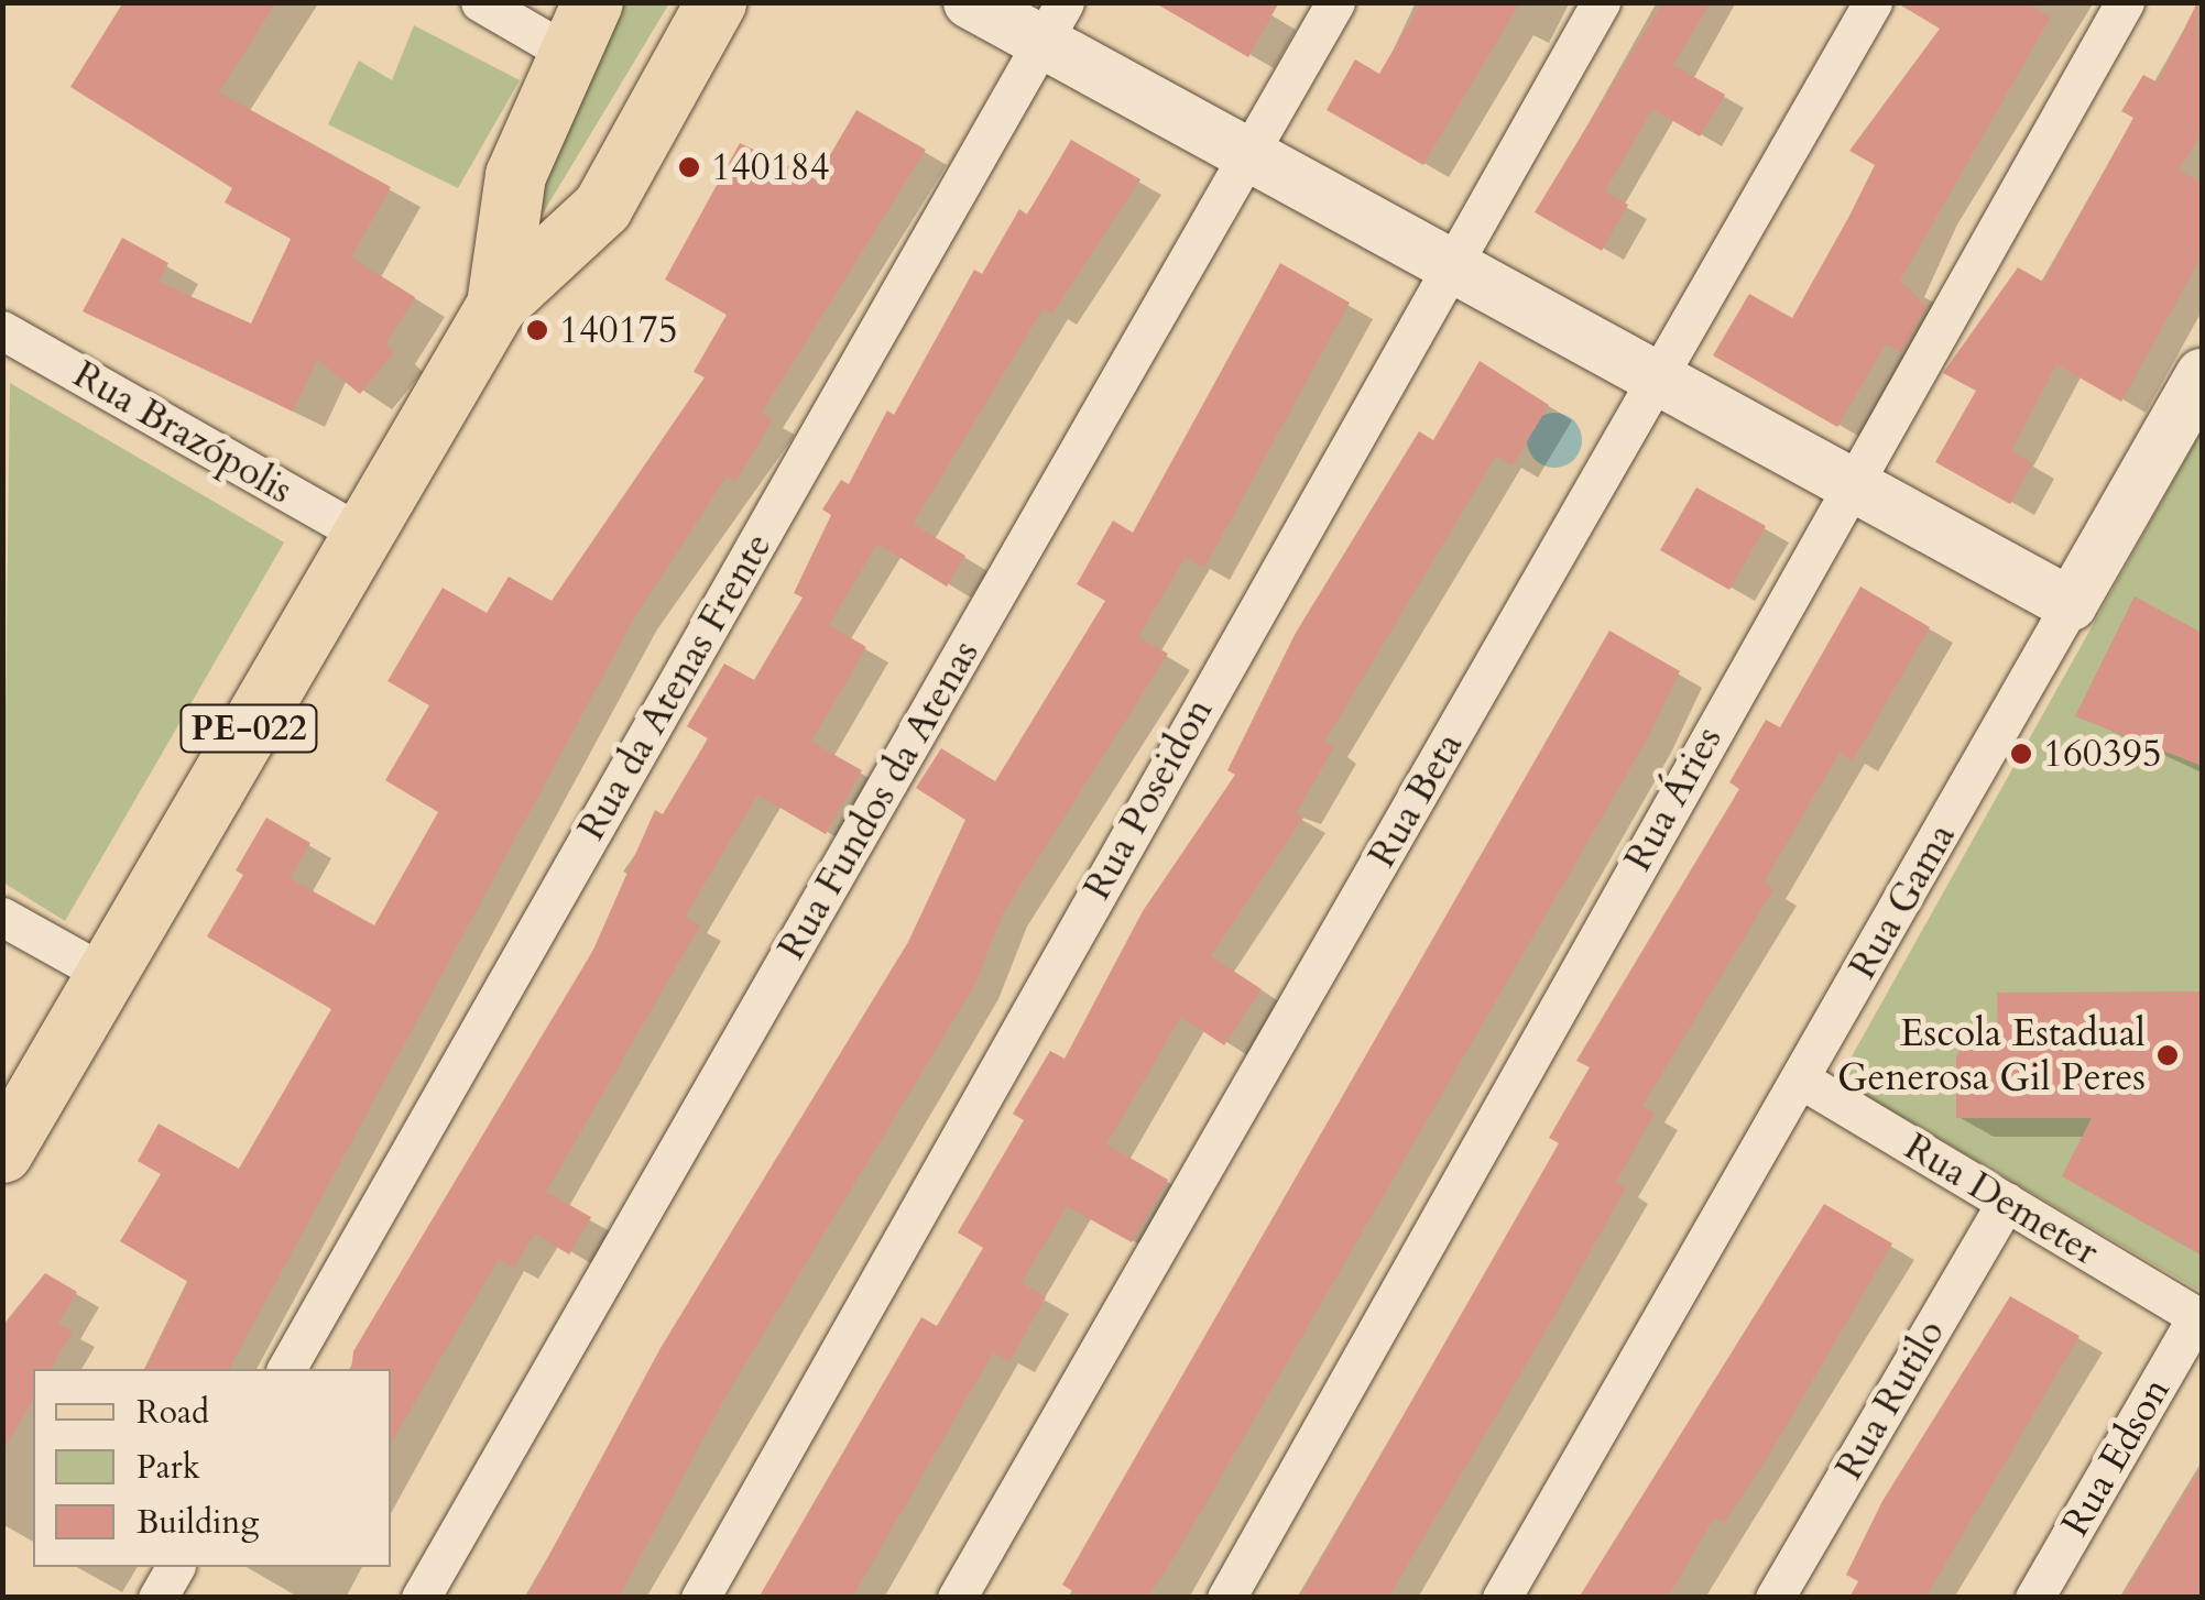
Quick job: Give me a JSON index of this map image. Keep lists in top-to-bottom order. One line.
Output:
{"streets":{"main road":["PE-022"],"street":["Rua Brazópolis","Rua da Atenas Frente","Rua Poseidon","Rua Áries","Rua Fundos da Atenas","Rua Beta","Rua Gama","Rua Demeter","Rua Rutilo","Rua Edson"]},"crossings":[["Rua Brazópolis","PE-022"],["Rua Gama","Rua Demeter"],["Rua Demeter","Rua Rutilo"],["Rua Demeter","Rua Edson"]],"places":["140184","140175","160395","Escola Estadual Generosa Gil Peres"],"legend":["Road","Park","Building"]}
